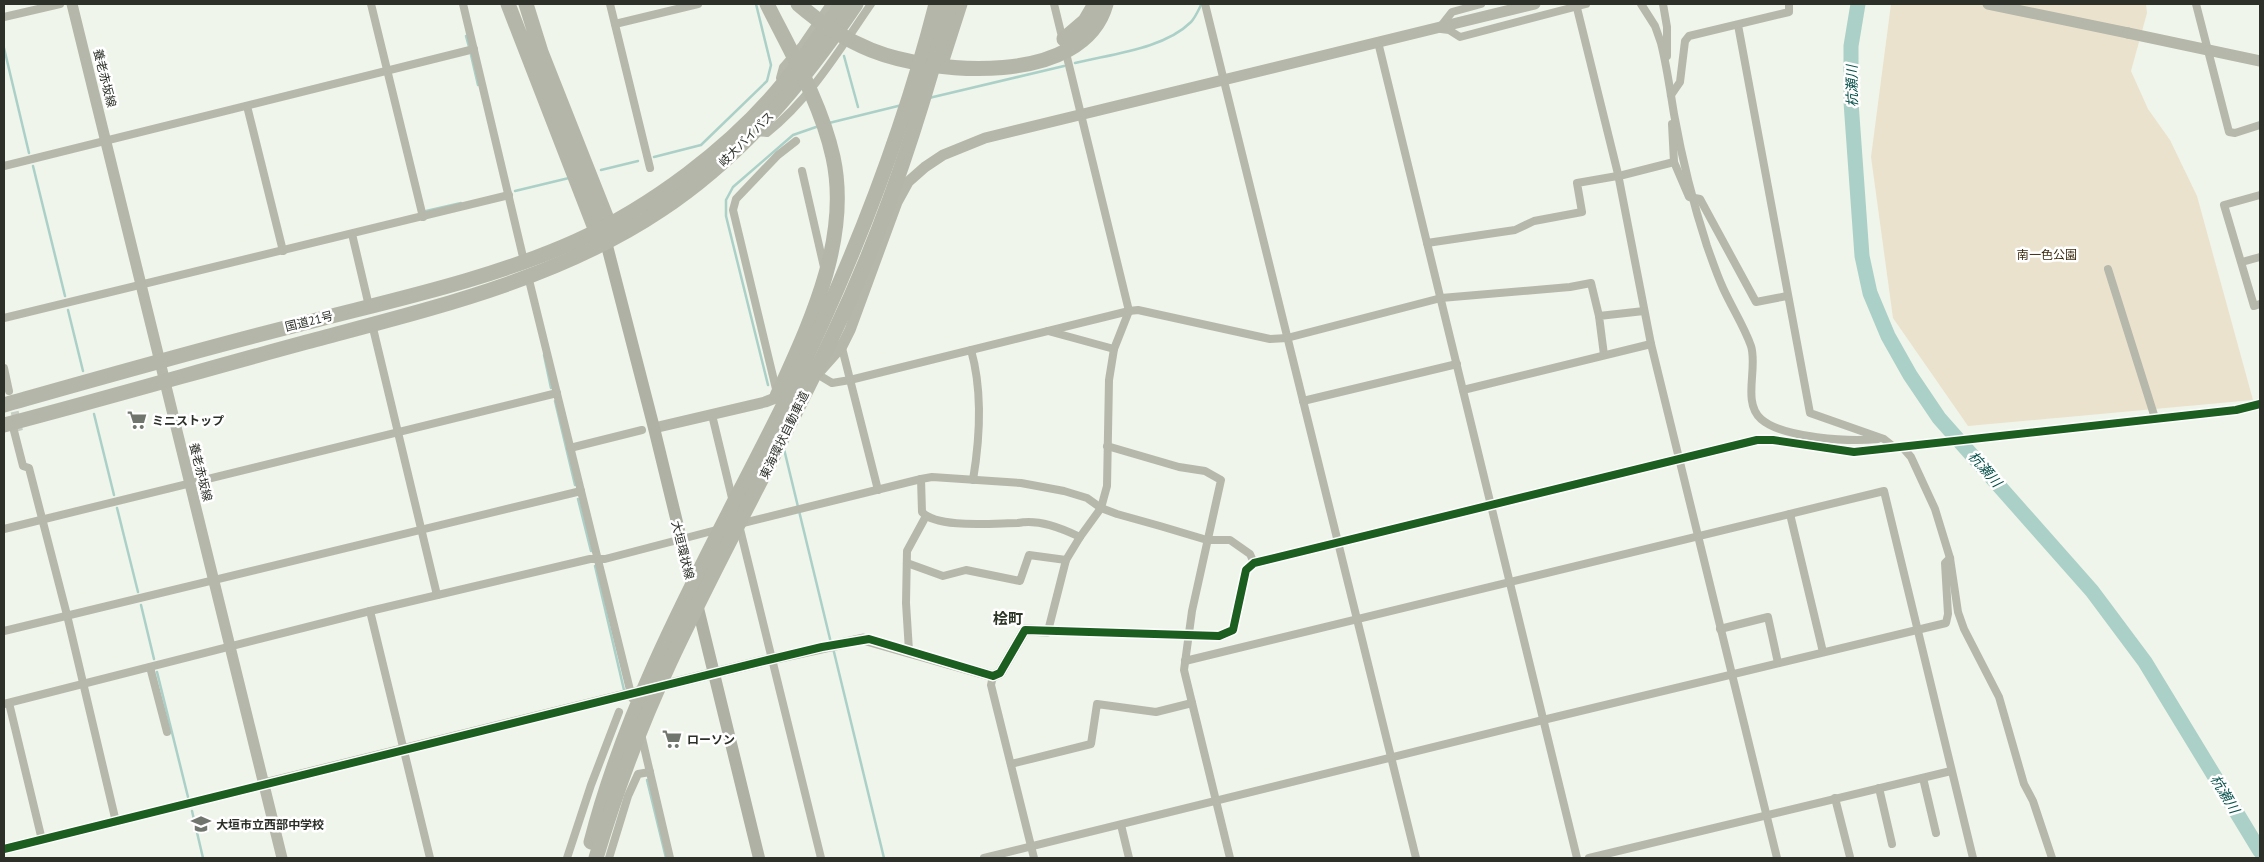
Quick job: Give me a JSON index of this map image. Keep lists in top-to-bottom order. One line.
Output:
{"streets":{"highway":["岐大バイパス","国道21号","東海環状自動車道"],"main road":["大垣環状線"],"street":["養老赤坂線"]},"crossings":[["養老赤坂線","国道21号"],["岐大バイパス","国道21号"],["岐大バイパス","大垣環状線"],["国道21号","大垣環状線"]],"districts":["桧町"],"water":["杭瀬川"],"parks":["南一色公園"],"places":{"supermarket":["ミニストップ","ローソン"],"school or university":["大垣市立西部中学校"]}}
